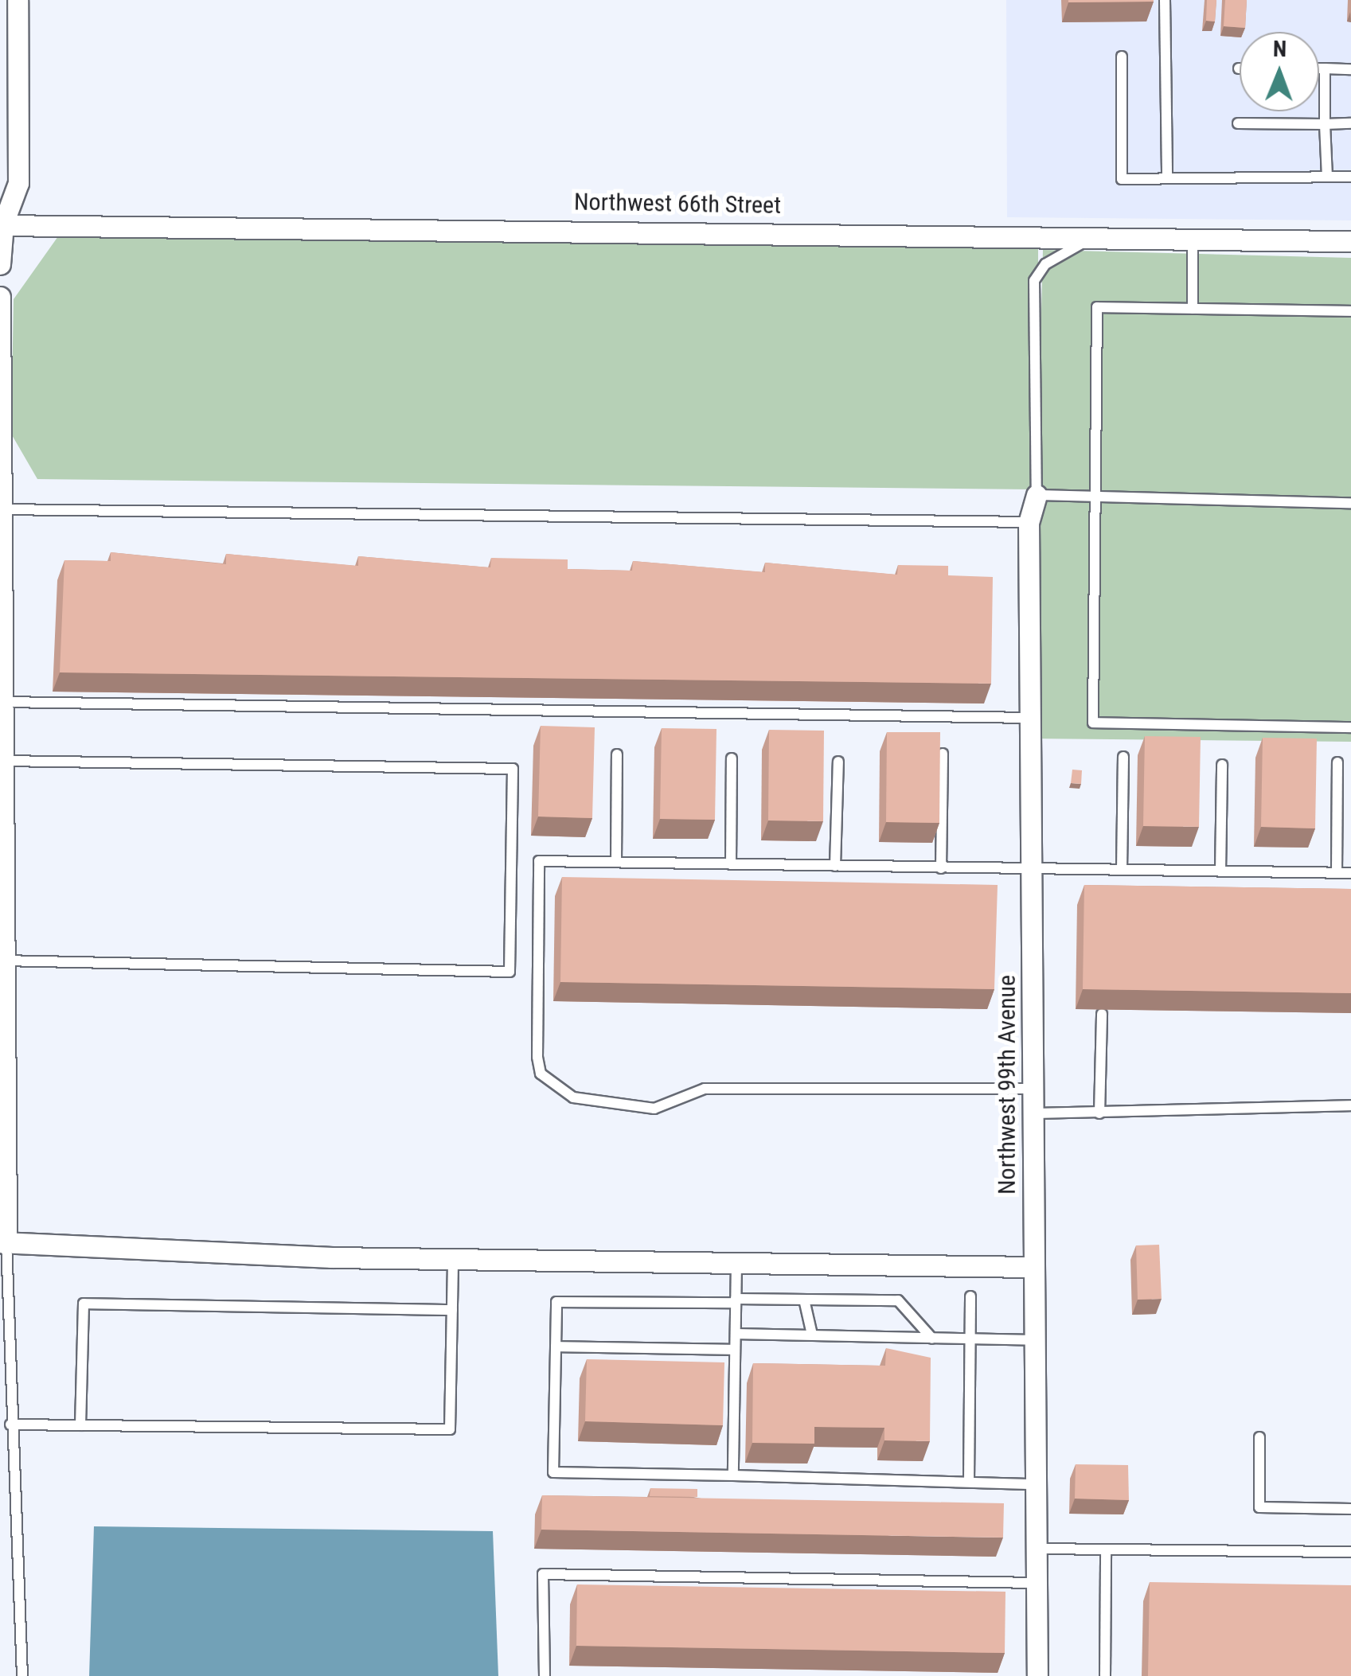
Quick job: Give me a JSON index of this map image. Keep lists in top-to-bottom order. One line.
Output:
{"streets":{"street":["Northwest 66th Street","Northwest 99th Avenue"]},"north":"top"}
